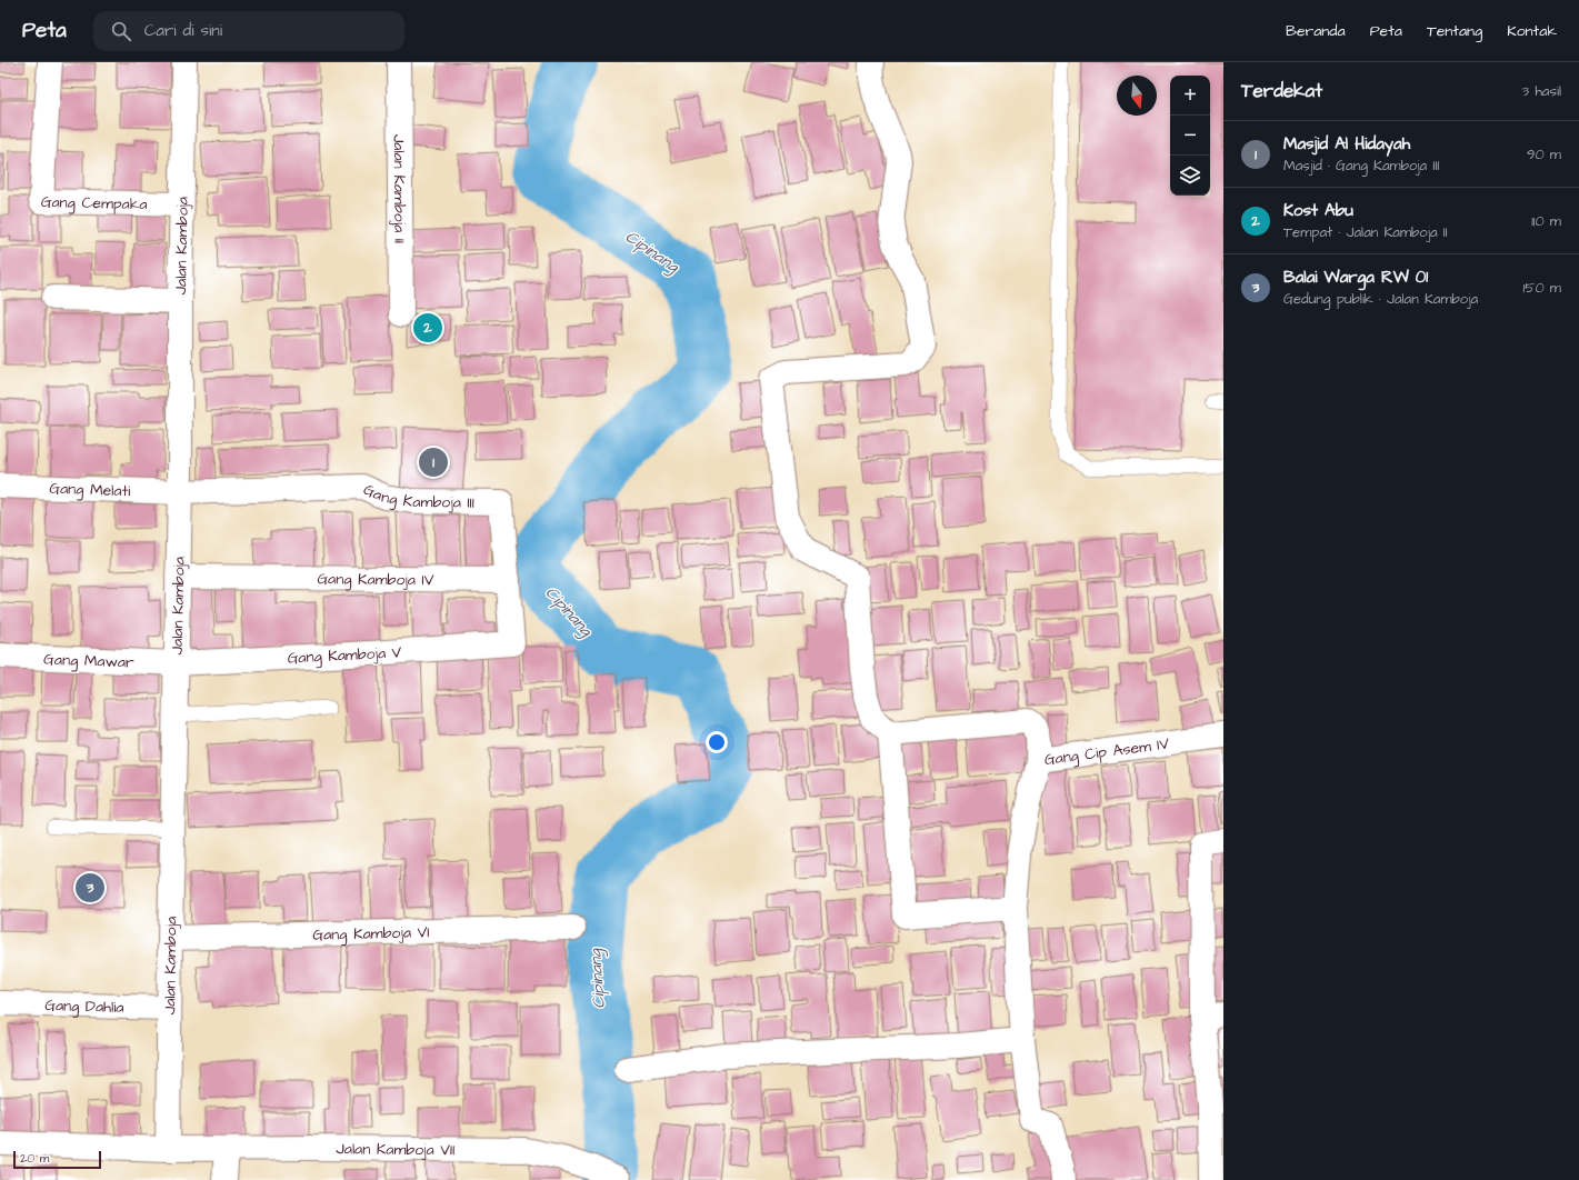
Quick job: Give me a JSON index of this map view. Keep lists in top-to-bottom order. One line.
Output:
{"streets":{"street":["Jalan Kamboja II","Gang Cempaka","Jalan Kamboja","Gang Melati","Gang Kamboja III","Gang Kamboja IV","Gang Kamboja V","Gang Mawar","Gang Cip Asem IV","Gang Kamboja VI","Gang Dahlia","Jalan Kamboja VII"]},"crossings":[["Gang Cempaka","Jalan Kamboja"],["Jalan Kamboja","Gang Melati"],["Jalan Kamboja","Gang Kamboja III"],["Jalan Kamboja","Gang Kamboja IV"],["Jalan Kamboja","Gang Kamboja V"],["Jalan Kamboja","Gang Mawar"],["Jalan Kamboja","Gang Kamboja VI"],["Jalan Kamboja","Gang Dahlia"],["Jalan Kamboja","Jalan Kamboja VII"],["Gang Melati","Gang Kamboja III"],["Gang Kamboja III","Gang Kamboja IV"],["Gang Kamboja III","Gang Kamboja V"],["Gang Kamboja IV","Gang Kamboja V"],["Gang Kamboja V","Gang Mawar"]],"water":["Cipinang"],"scale_bar":"20 m","north":"bottom","page":{"header":"Peta","search":"Cari di sini","nav":["Beranda","Peta","Tentang","Kontak"],"heading":["Terdekat","3 hasil"],"map_buttons":["+","−"],"list":[{"mark":"1","name":"Masjid Al Hidayah","note":"Masjid · Gang Kamboja III","value":"90 m"},{"mark":"2","name":"Kost Abu","note":"Tempat · Jalan Kamboja II","value":"110 m"},{"mark":"3","name":"Balai Warga RW 01","note":"Gedung publik · Jalan Kamboja","value":"150 m"}],"pins":["2","1","3"],"scale":"20 m"}}
